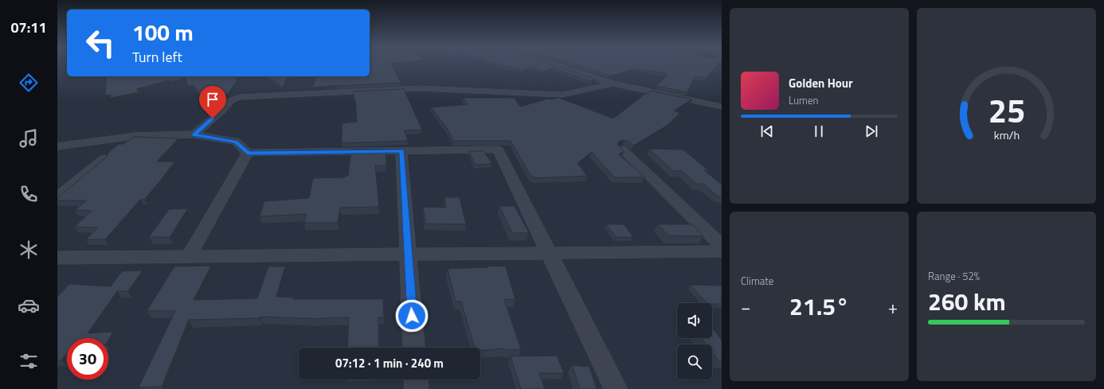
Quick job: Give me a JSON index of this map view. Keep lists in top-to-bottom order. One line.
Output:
{"page":{"tabs":"07:11","turn":["100 m","Turn left"],"song":["Golden Hour","Lumen"],"tile":["Climate",["Range · 52%","260 km"]],"heat":["−","21.5°","+"],"limit":"30","trip":"07:12 · 1 min · 240 m","gauge":["25","km/h"]}}
